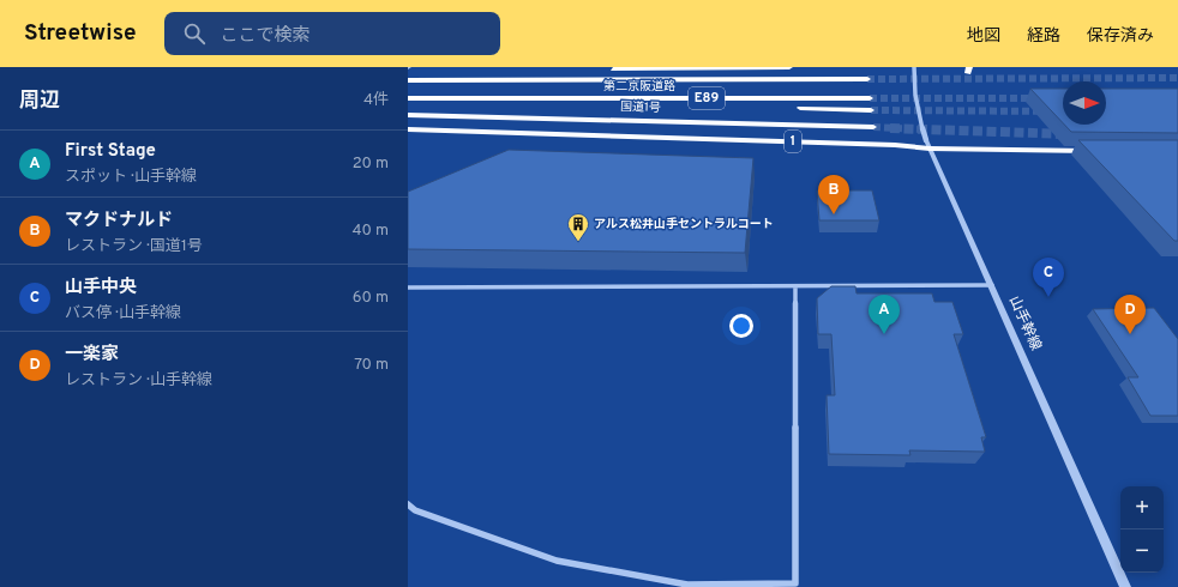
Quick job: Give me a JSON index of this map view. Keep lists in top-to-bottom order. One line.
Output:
{"streets":{"highway":["第二京阪道路","E89","国道1号","1"],"street":["山手幹線"]},"crossings":[["1","山手幹線"]],"places":{"building":["アルス松井山手セントラルコート"]},"north":"right","page":{"header":"Streetwise","search":"ここで検索","nav":["地図","経路","保存済み"],"heading":["周辺","4件"],"list":[{"mark":"A","name":"First Stage","note":"スポット · 山手幹線","value":"20 m"},{"mark":"B","name":"マクドナルド","note":"レストラン · 国道1号","value":"40 m"},{"mark":"C","name":"山手中央","note":"バス停 · 山手幹線","value":"60 m"},{"mark":"D","name":"一楽家","note":"レストラン · 山手幹線","value":"70 m"}],"pins":["B","C","A","D"],"map_buttons":["+","−"]}}
